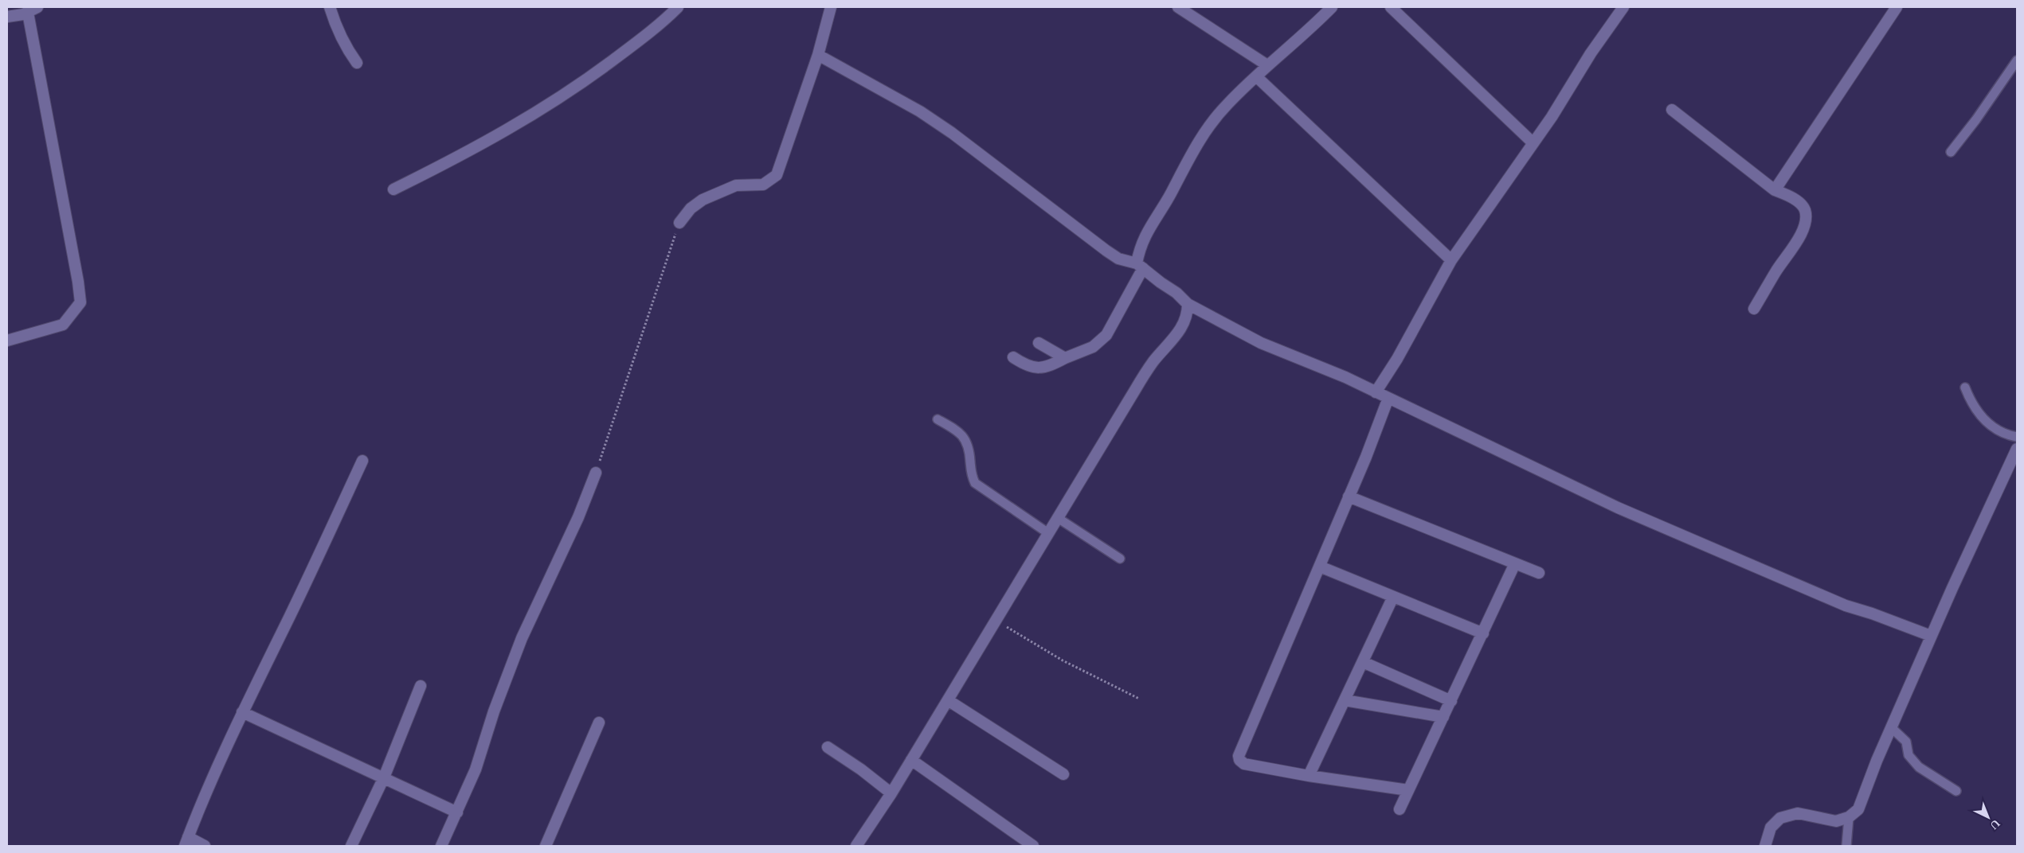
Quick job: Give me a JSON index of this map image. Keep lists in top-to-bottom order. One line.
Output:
{"north":"bottom right"}
